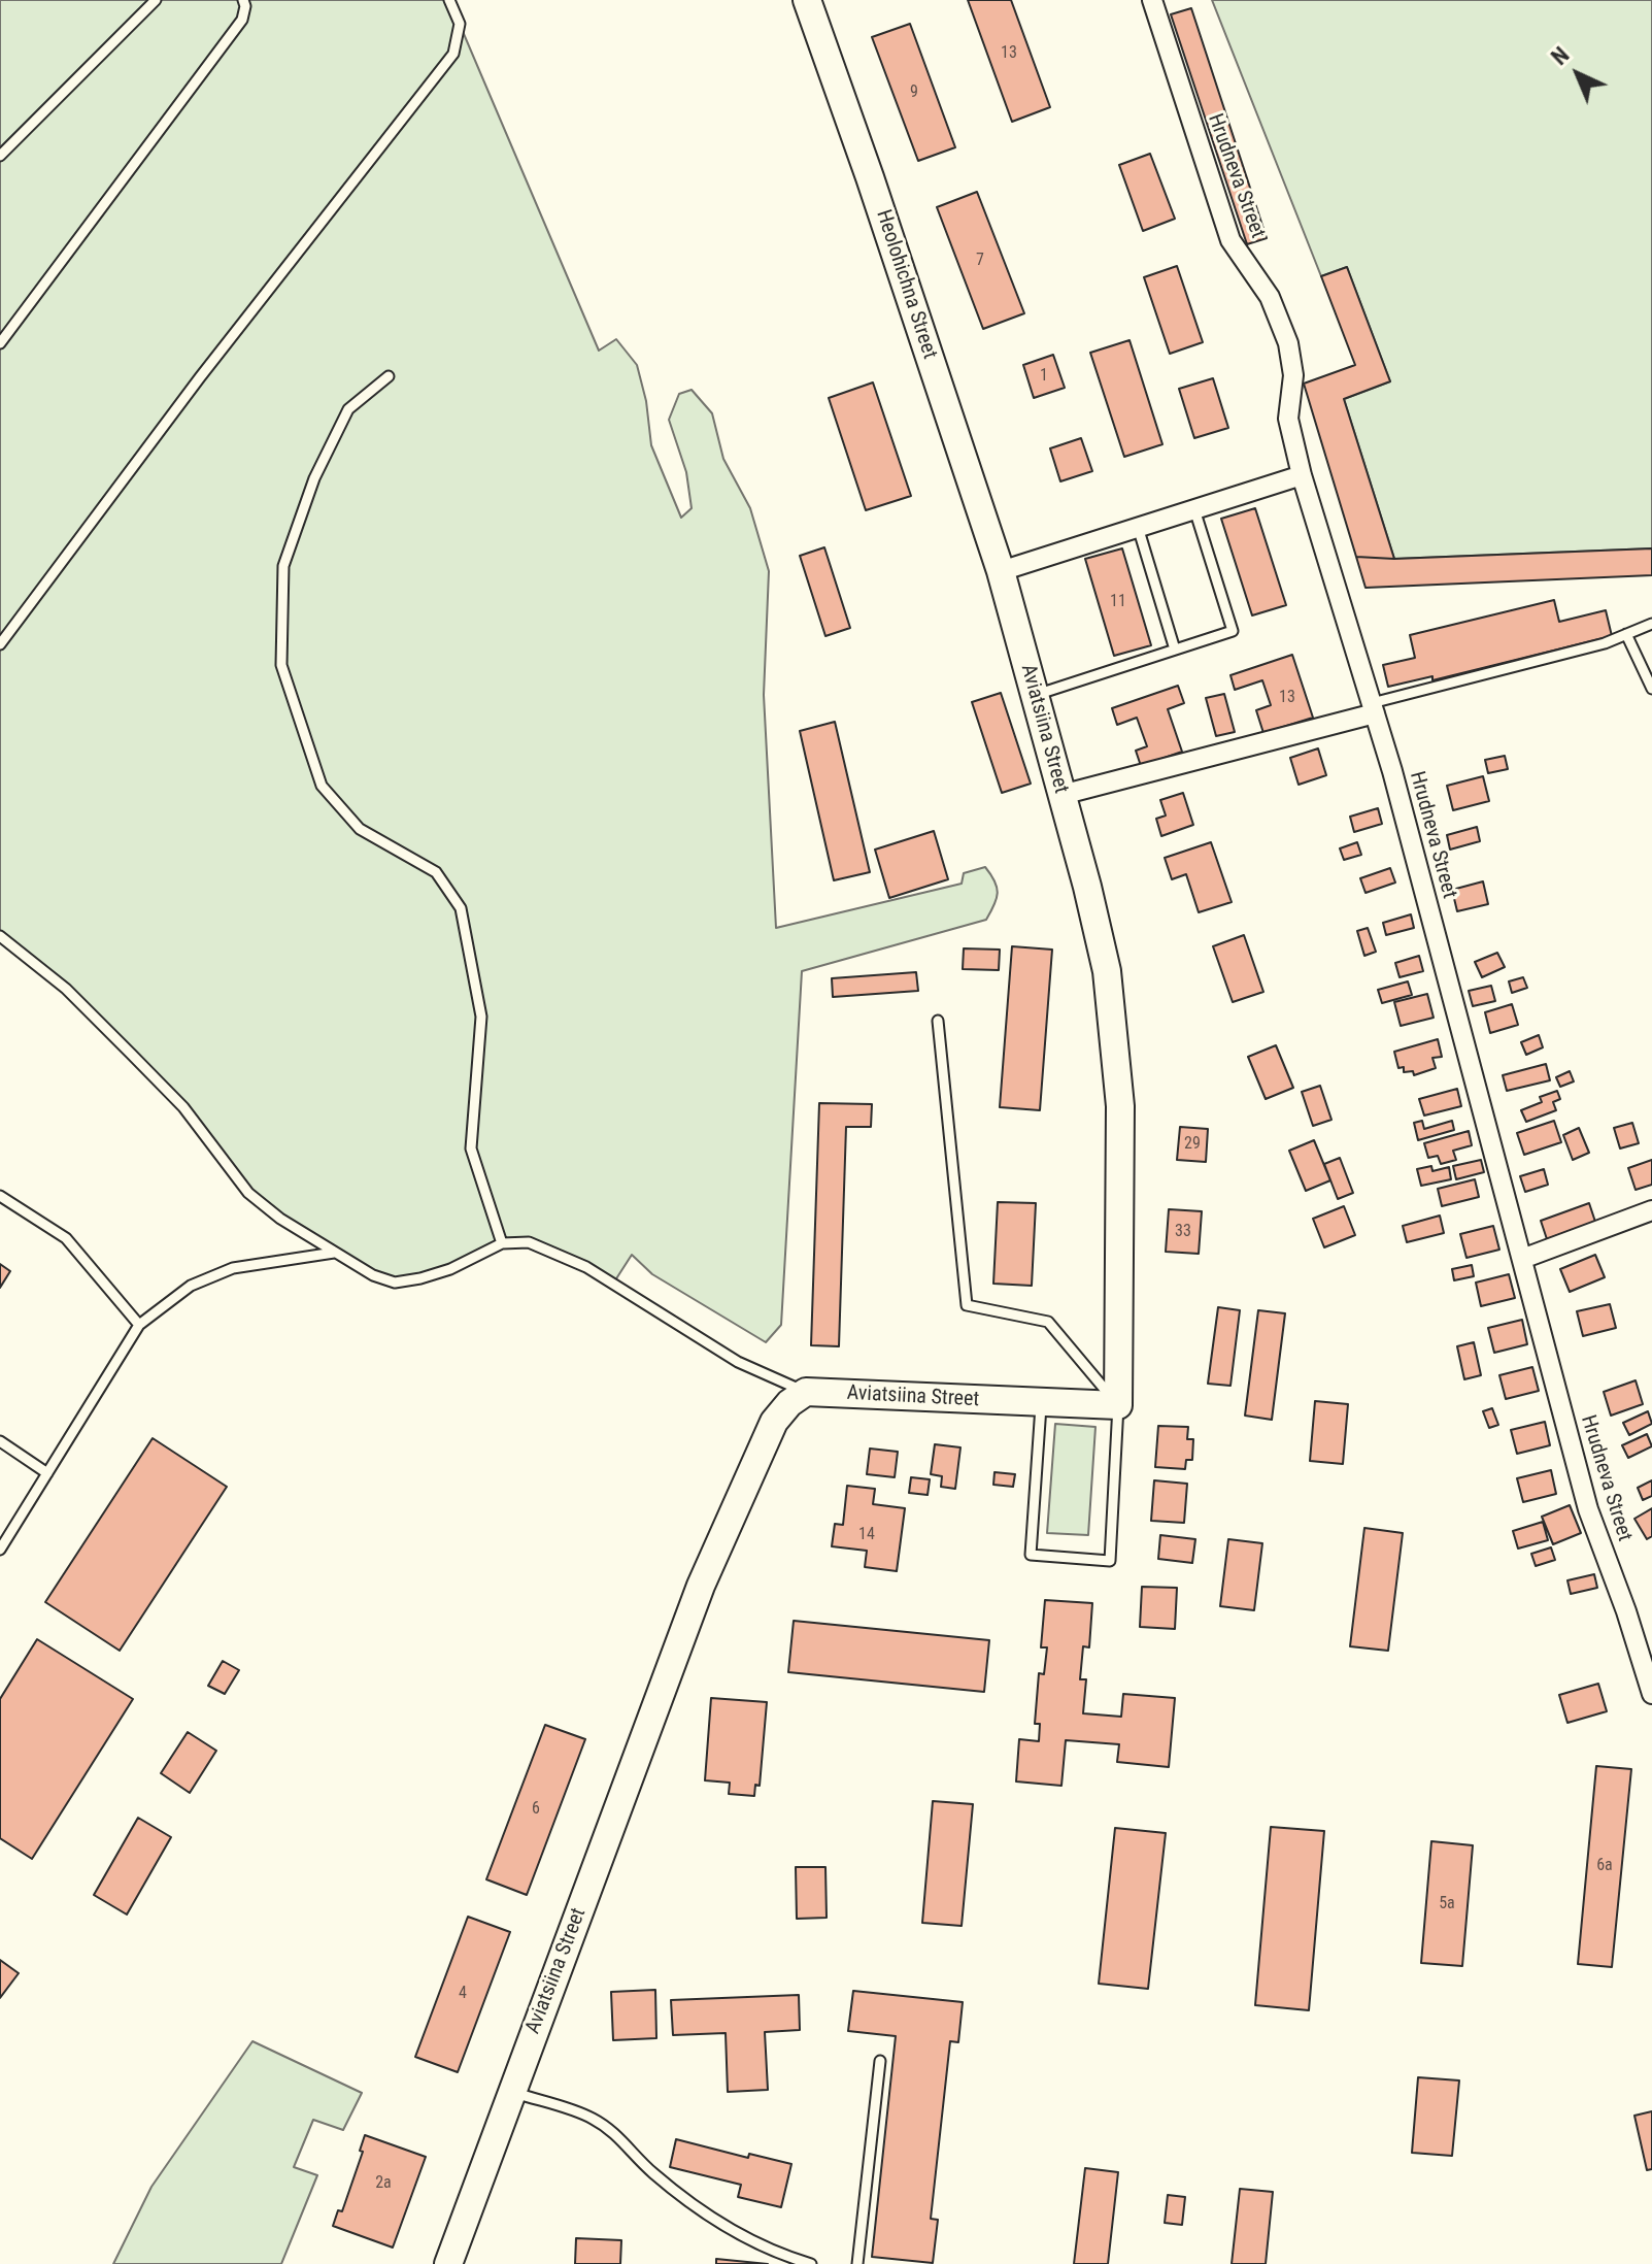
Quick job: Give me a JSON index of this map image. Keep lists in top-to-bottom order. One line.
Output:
{"streets":{"street":["Hrudneva Street","Heolohichna Street","Aviatsiina Street"]},"crossings":[["Heolohichna Street","Aviatsiina Street"]],"house_numbers":["13","9","7","1","11","13","29","33","14","6","6а","5а","4","2а"],"north":"top left"}
